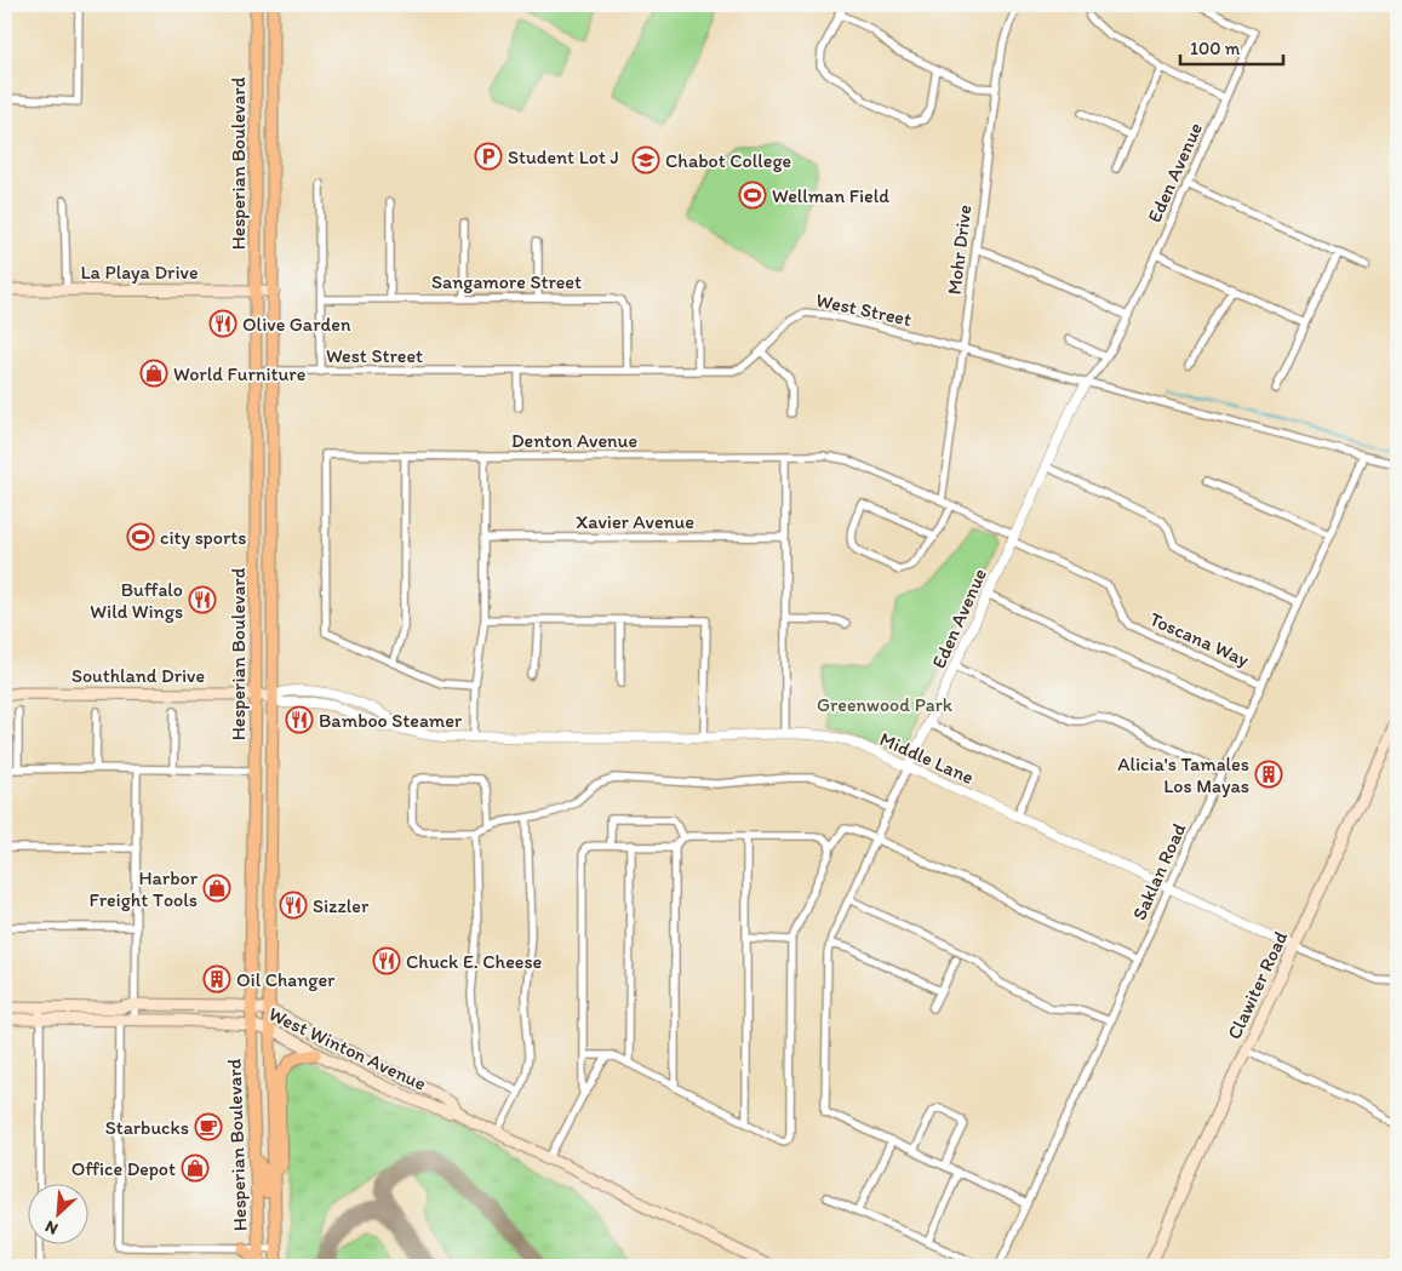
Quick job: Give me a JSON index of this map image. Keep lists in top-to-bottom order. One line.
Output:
{"streets":{"main road":["Hesperian Boulevard","La Playa Drive","Southland Drive","Clawiter Road","West Winton Avenue"],"street":["Eden Avenue","Mohr Drive","Sangamore Street","West Street","Denton Avenue","Xavier Avenue","Toscana Way","Middle Lane","Saklan Road"]},"crossings":[["Hesperian Boulevard","La Playa Drive"],["Hesperian Boulevard","West Street"],["Hesperian Boulevard","Southland Drive"],["Hesperian Boulevard","Middle Lane"],["Hesperian Boulevard","West Winton Avenue"],["Eden Avenue","West Street"],["Eden Avenue","Denton Avenue"],["Eden Avenue","Toscana Way"],["Eden Avenue","Middle Lane"],["Mohr Drive","West Street"],["Mohr Drive","Denton Avenue"],["Sangamore Street","West Street"],["West Street","Saklan Road"],["Denton Avenue","Toscana Way"],["Toscana Way","Saklan Road"],["Southland Drive","Middle Lane"],["Middle Lane","Saklan Road"],["Middle Lane","Clawiter Road"]],"parks":["Greenwood Park"],"places":{"parking":["Student Lot J"],"school or university":["Chabot College"],"sports":["Wellman Field","city sports"],"restaurant":["Olive Garden","Buffalo Wild Wings","Bamboo Steamer","Sizzler","Chuck E. Cheese"],"shop":["World Furniture","Harbor Freight Tools","Office Depot"],"building":["Alicia's Tamales Los Mayas","Oil Changer"],"cafe":["Starbucks"]},"scale_bar":"100 m","north":"bottom left"}
